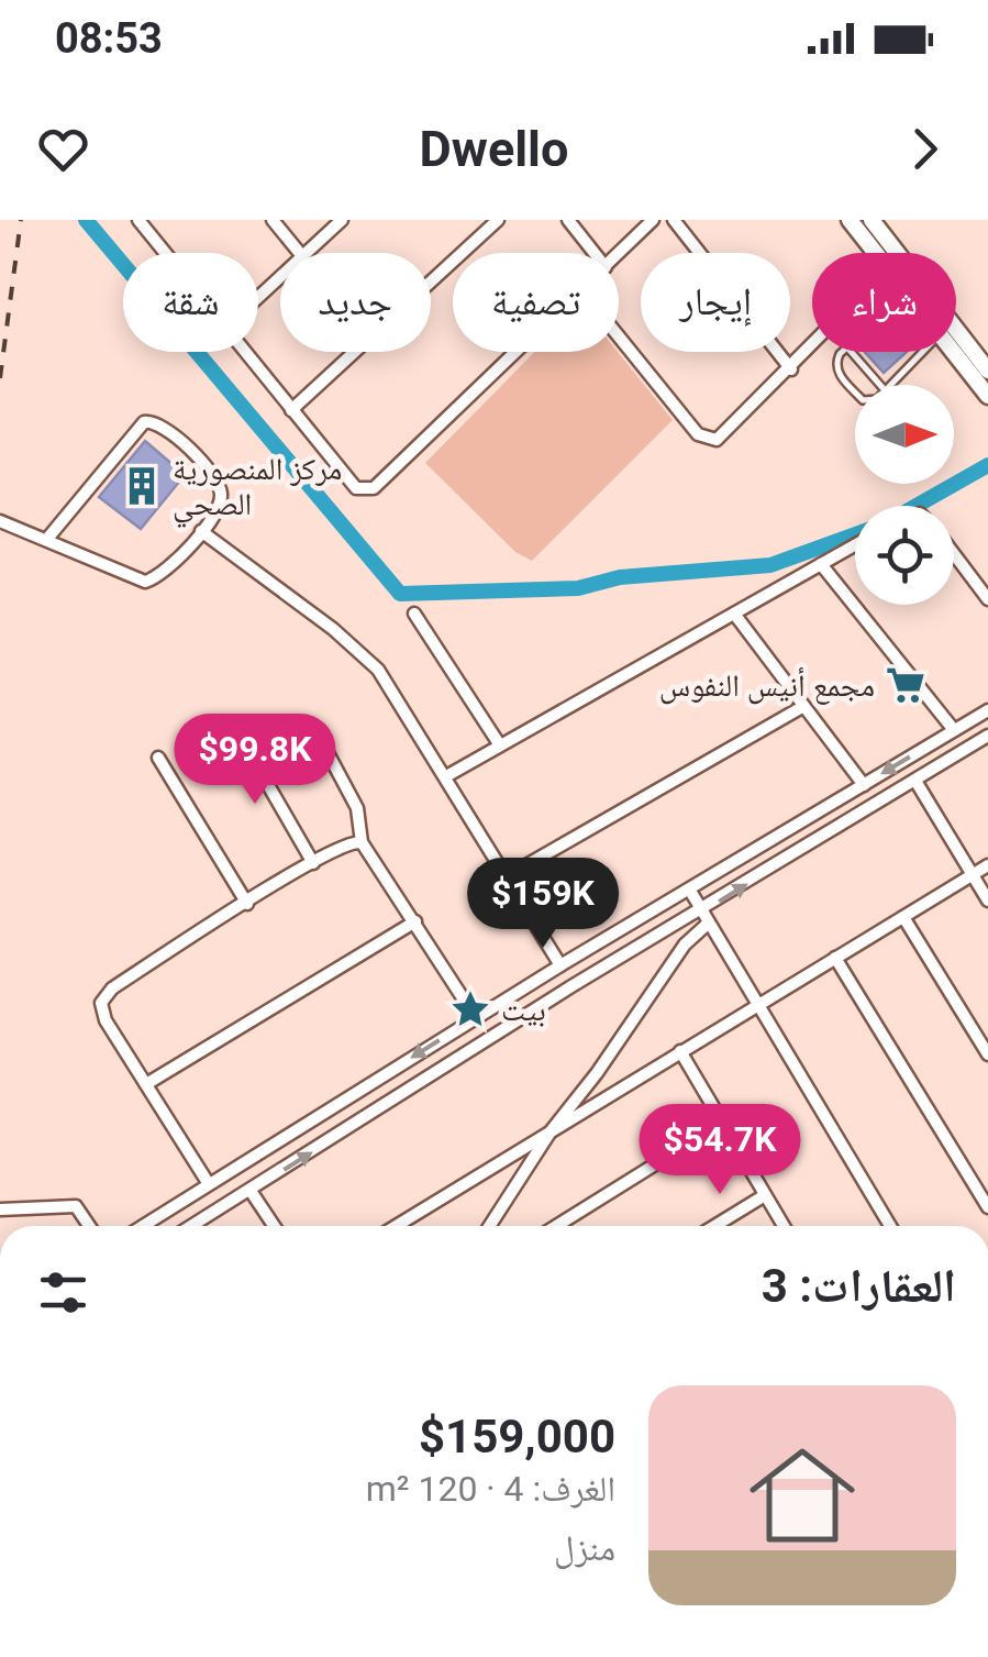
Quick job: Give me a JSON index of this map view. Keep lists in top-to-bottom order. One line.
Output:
{"places":{"building":["مركز المنصورية الصحي"],"supermarket":["مجمع أنيس النفوس"],"place":["بيت"]},"north":"right","page":{"status":"08:53","header":"Dwello","chip":["شراء","إيجار","تصفية","جديد","شقة"],"price":["$99.8K","$159K","$54.7K"],"heading":"العقارات: 3","list":[{"name":"$159,000","note":"الغرف: 4 · 120 m² · منزل"}]}}
